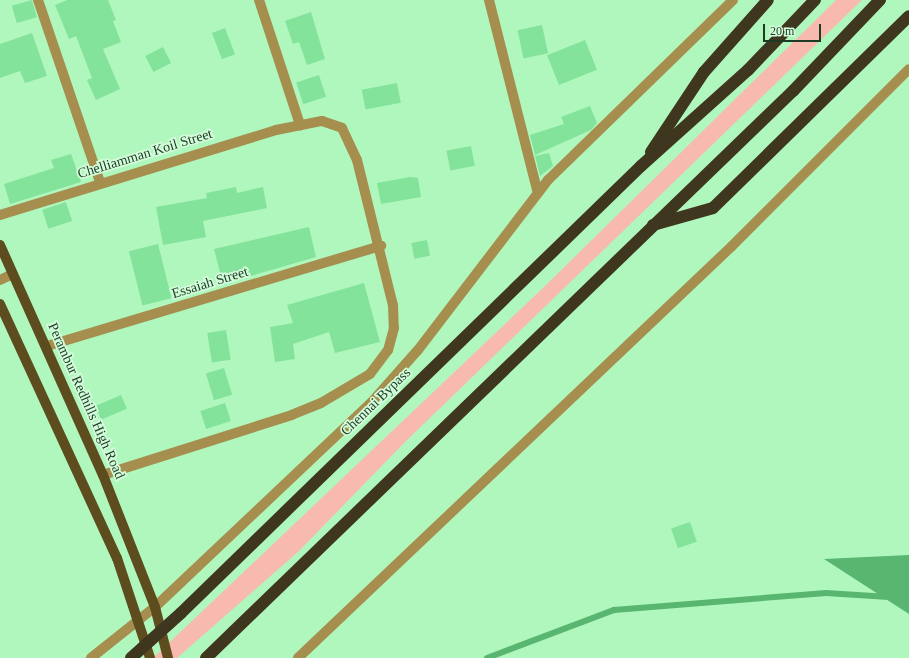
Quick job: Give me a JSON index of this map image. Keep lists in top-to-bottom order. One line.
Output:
{"streets":{"highway":["Chennai Bypass"],"main road":["Perambur Redhills High Road"],"street":["Chelliamman Koil Street","Essaiah Street"]},"crossings":[["Chelliamman Koil Street","Essaiah Street"],["Chelliamman Koil Street","Perambur Redhills High Road"],["Essaiah Street","Perambur Redhills High Road"]],"scale_bar":"20 m"}
